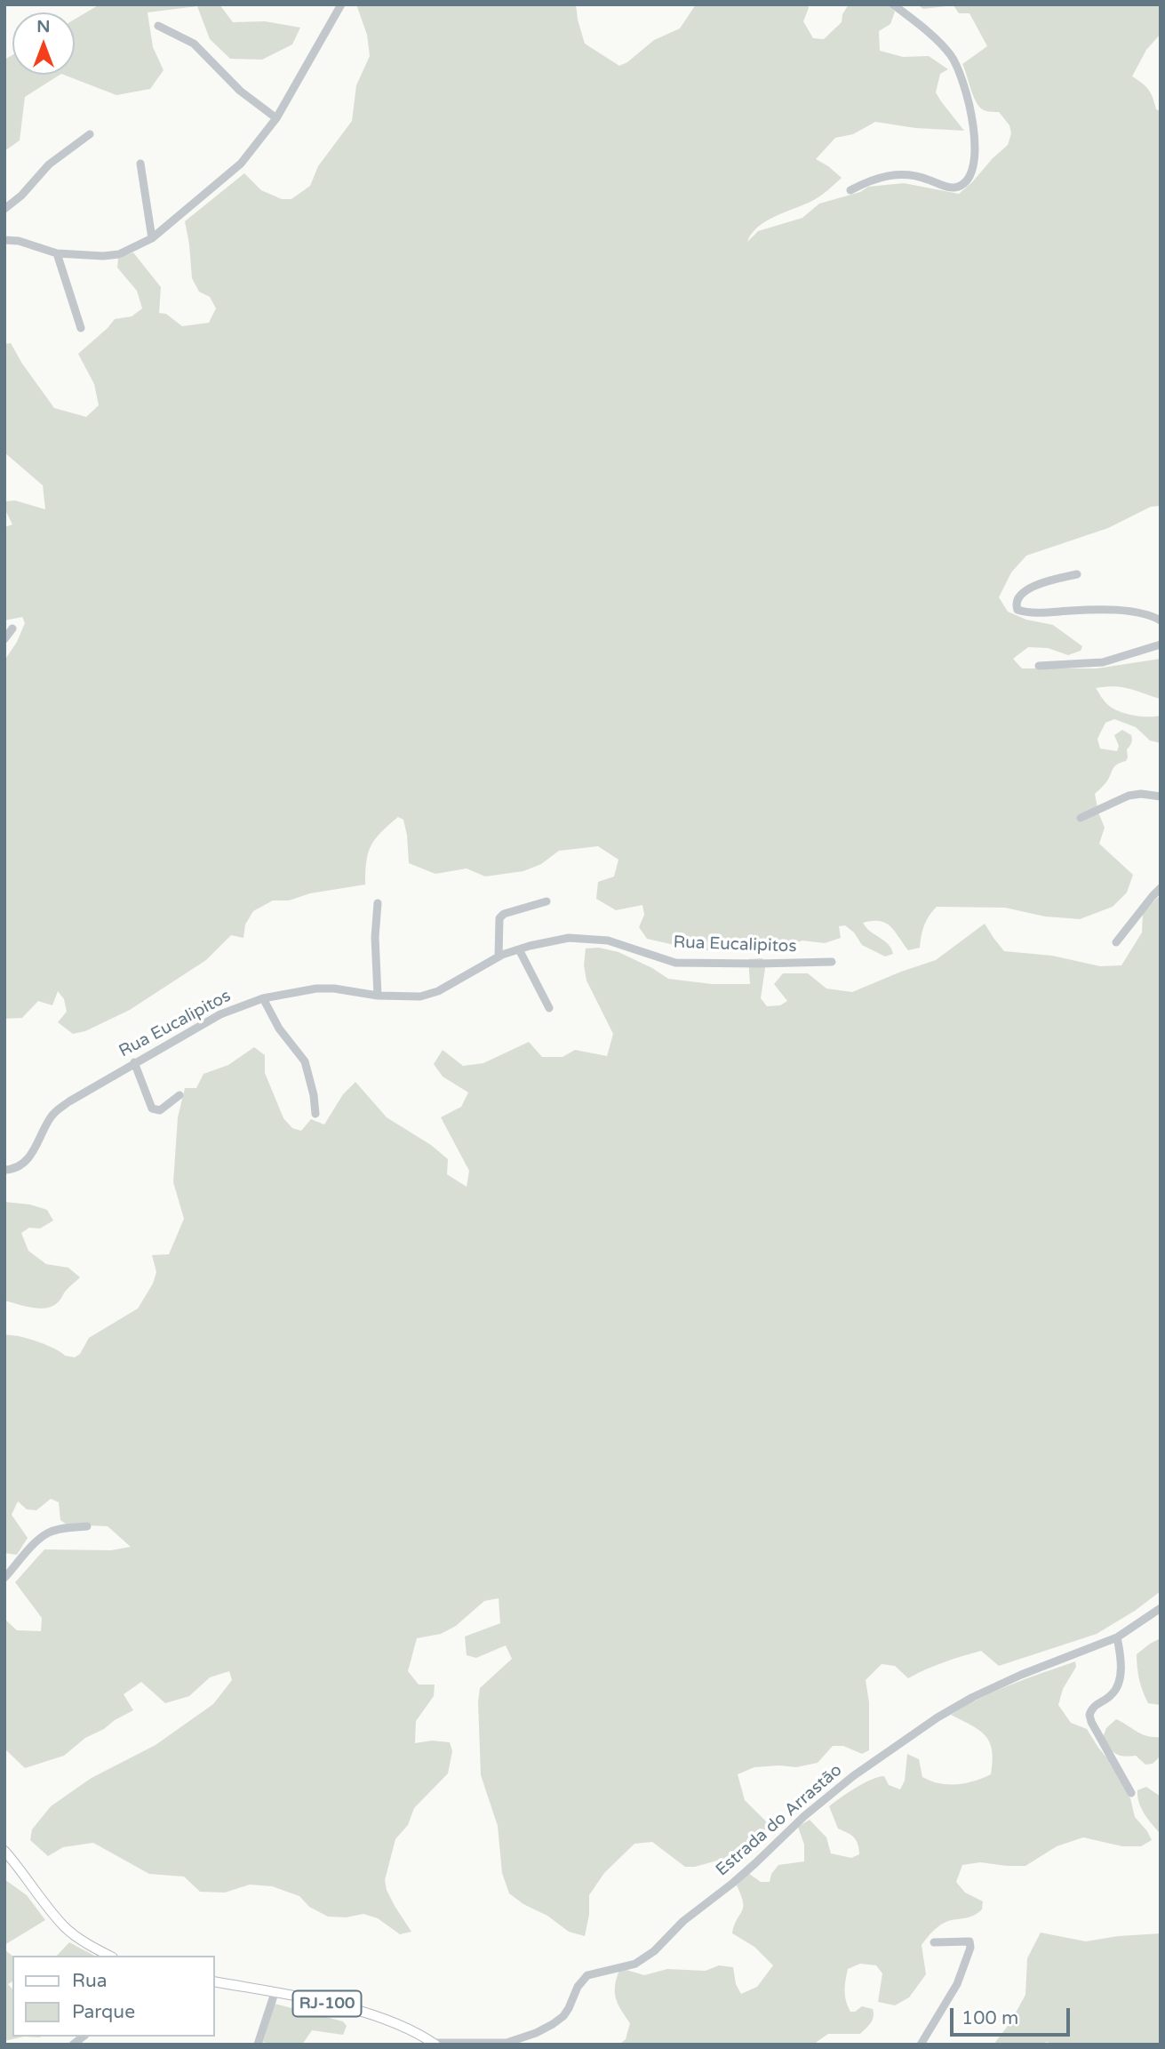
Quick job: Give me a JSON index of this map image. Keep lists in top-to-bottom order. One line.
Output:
{"streets":{"main road":["RJ-100"],"street":["Rua Eucalipitos","Estrada do Arrastão"]},"crossings":[["Estrada do Arrastão","RJ-100"]],"legend":["Rua","Parque"],"scale_bar":"100 m","north":"top"}
